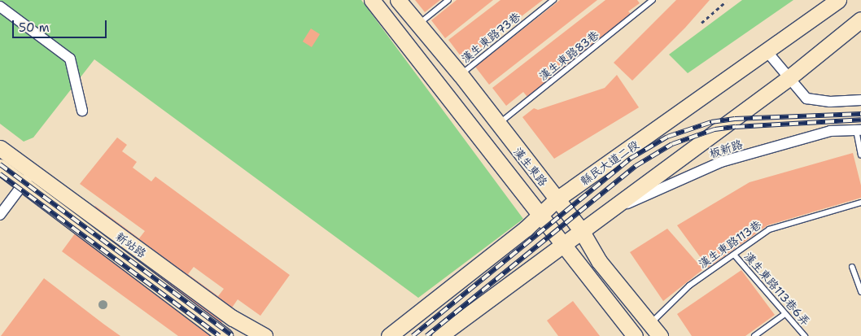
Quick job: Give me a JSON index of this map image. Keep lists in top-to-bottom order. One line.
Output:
{"streets":{"street":["板新路","縣民大道二段","漢生東路","新站路"],"lane":["漢生東路73巷","漢生東路83巷","漢生東路113巷","漢生東路113巷6弄"]},"crossings":[["漢生東路73巷","漢生東路"],["漢生東路83巷","漢生東路"],["縣民大道二段","漢生東路"],["漢生東路","漢生東路113巷"],["漢生東路113巷","漢生東路113巷6弄"]],"scale_bar":"50 m"}
